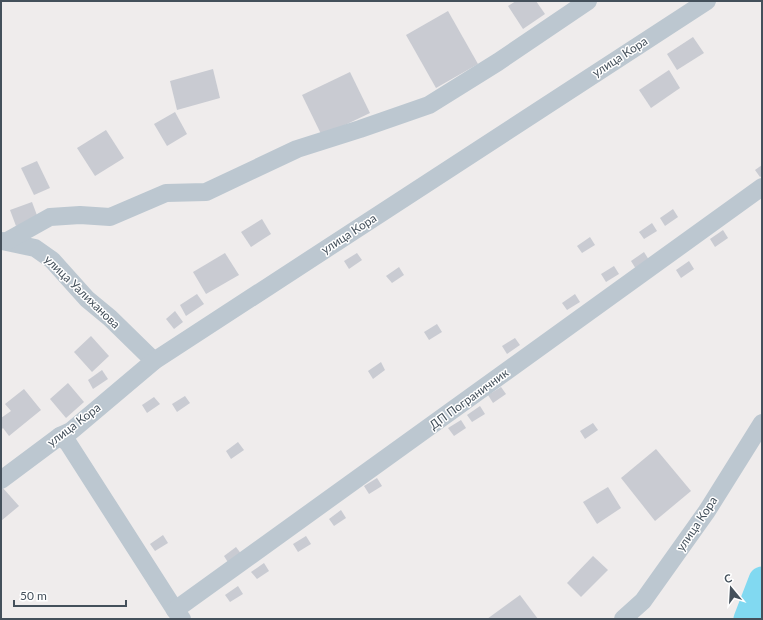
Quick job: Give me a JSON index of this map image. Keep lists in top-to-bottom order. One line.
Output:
{"streets":{"street":["улица Кора","улица Уалиханова","ДП Пограничник"]},"crossings":[["улица Кора","улица Уалиханова"]],"scale_bar":"50 m","north":"top"}
